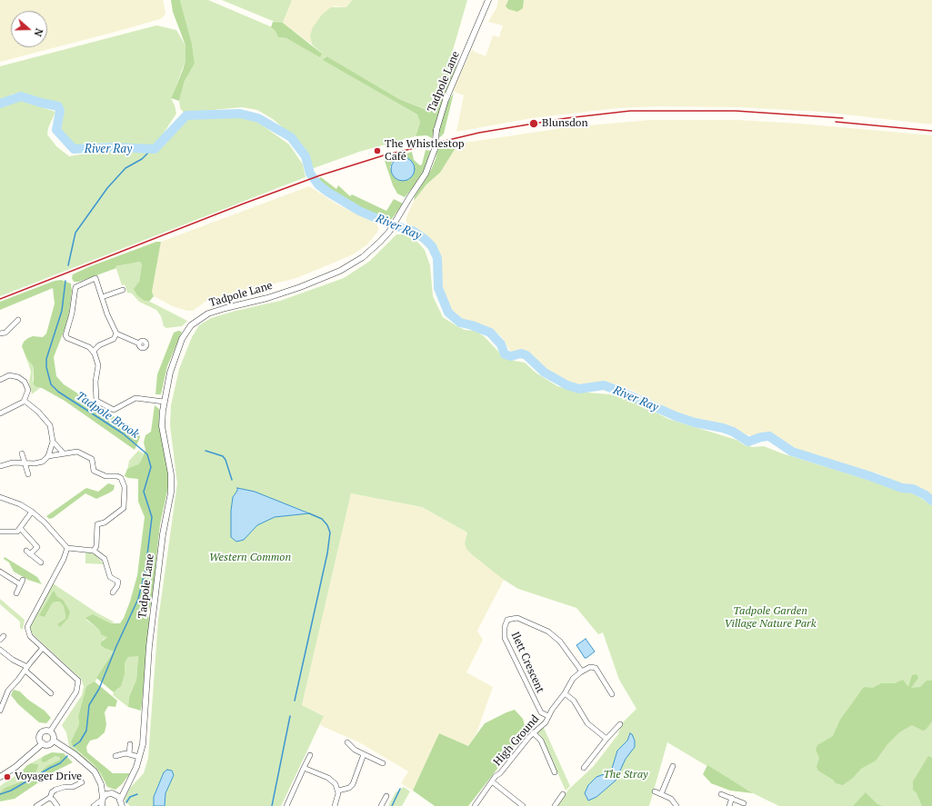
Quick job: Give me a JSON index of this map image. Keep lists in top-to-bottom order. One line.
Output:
{"streets":{"street":["Tadpole Lane","Ilett Crescent","High Ground"]},"crossings":[["Ilett Crescent","High Ground"]],"water":["River Ray","Tadpole Brook"],"parks":["Western Common","Tadpole Garden Village Nature Park","The Stray"],"places":["Blunsdon","The Whistlestop Café","Voyager Drive"],"north":"right"}
